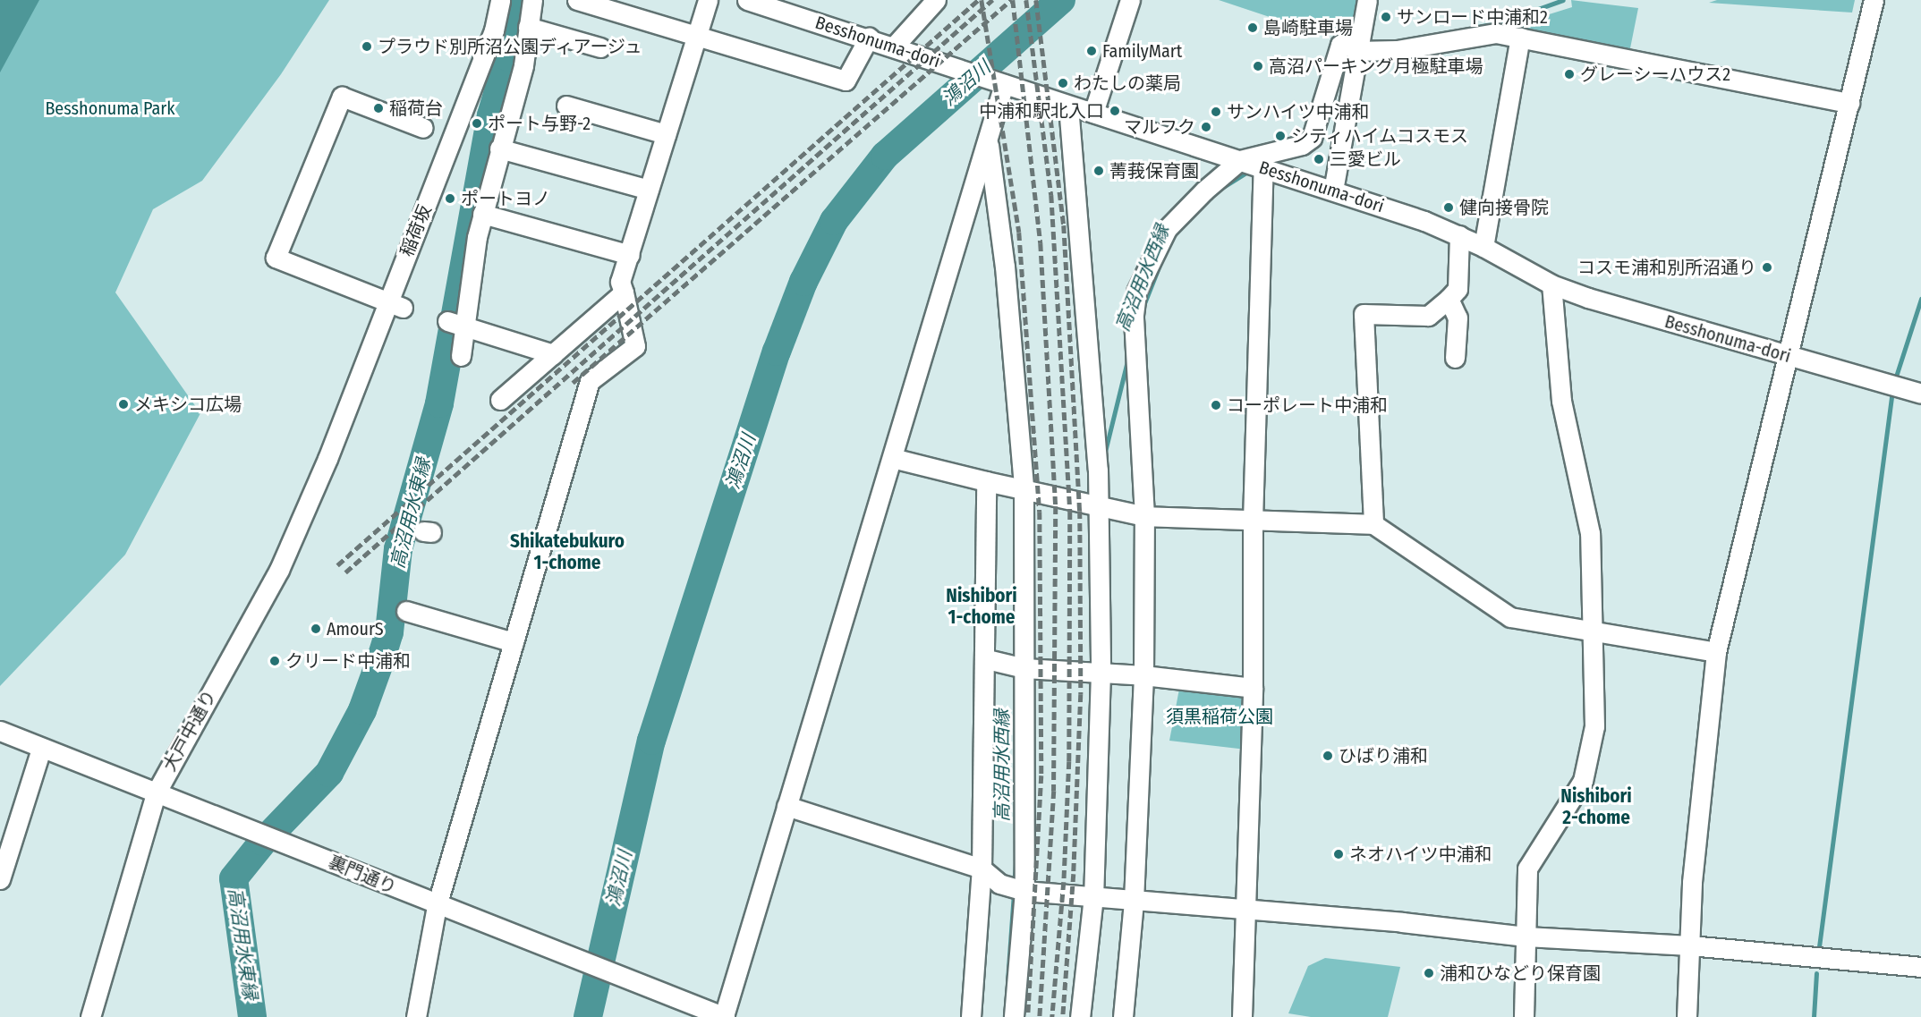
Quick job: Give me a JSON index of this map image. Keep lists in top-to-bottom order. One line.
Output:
{"streets":{"street":["Besshonuma-dori","稲荷坂","大戸中通り","裏門通り"]},"crossings":[["稲荷坂","大戸中通り"],["大戸中通り","裏門通り"]],"districts":["Shikatebukuro 1-chome","Nishibori 1-chome","Nishibori 2-chome"],"water":["鴻沼川","高沼用水西縁","高沼用水東縁"],"parks":["Besshonuma Park","須黒稲荷公園"],"places":["サンロード中浦和2","島崎駐車場","プラウド別所沼公園ディアージュ","FamilyMart","高沼パーキング月極駐車場","グレーシーハウス2","わたしの薬局","稲荷台","中浦和駅北入口","サンハイツ中浦和","ポート与野-2","マルフク","シティハイムコスモス","三愛ビル","菁莪保育園","ポートヨノ","健向接骨院","コスモ浦和別所沼通り","メキシコ広場","コーポレート中浦和","AmourS","クリード中浦和","ひばり浦和","ネオハイツ中浦和","浦和ひなどり保育園"]}
